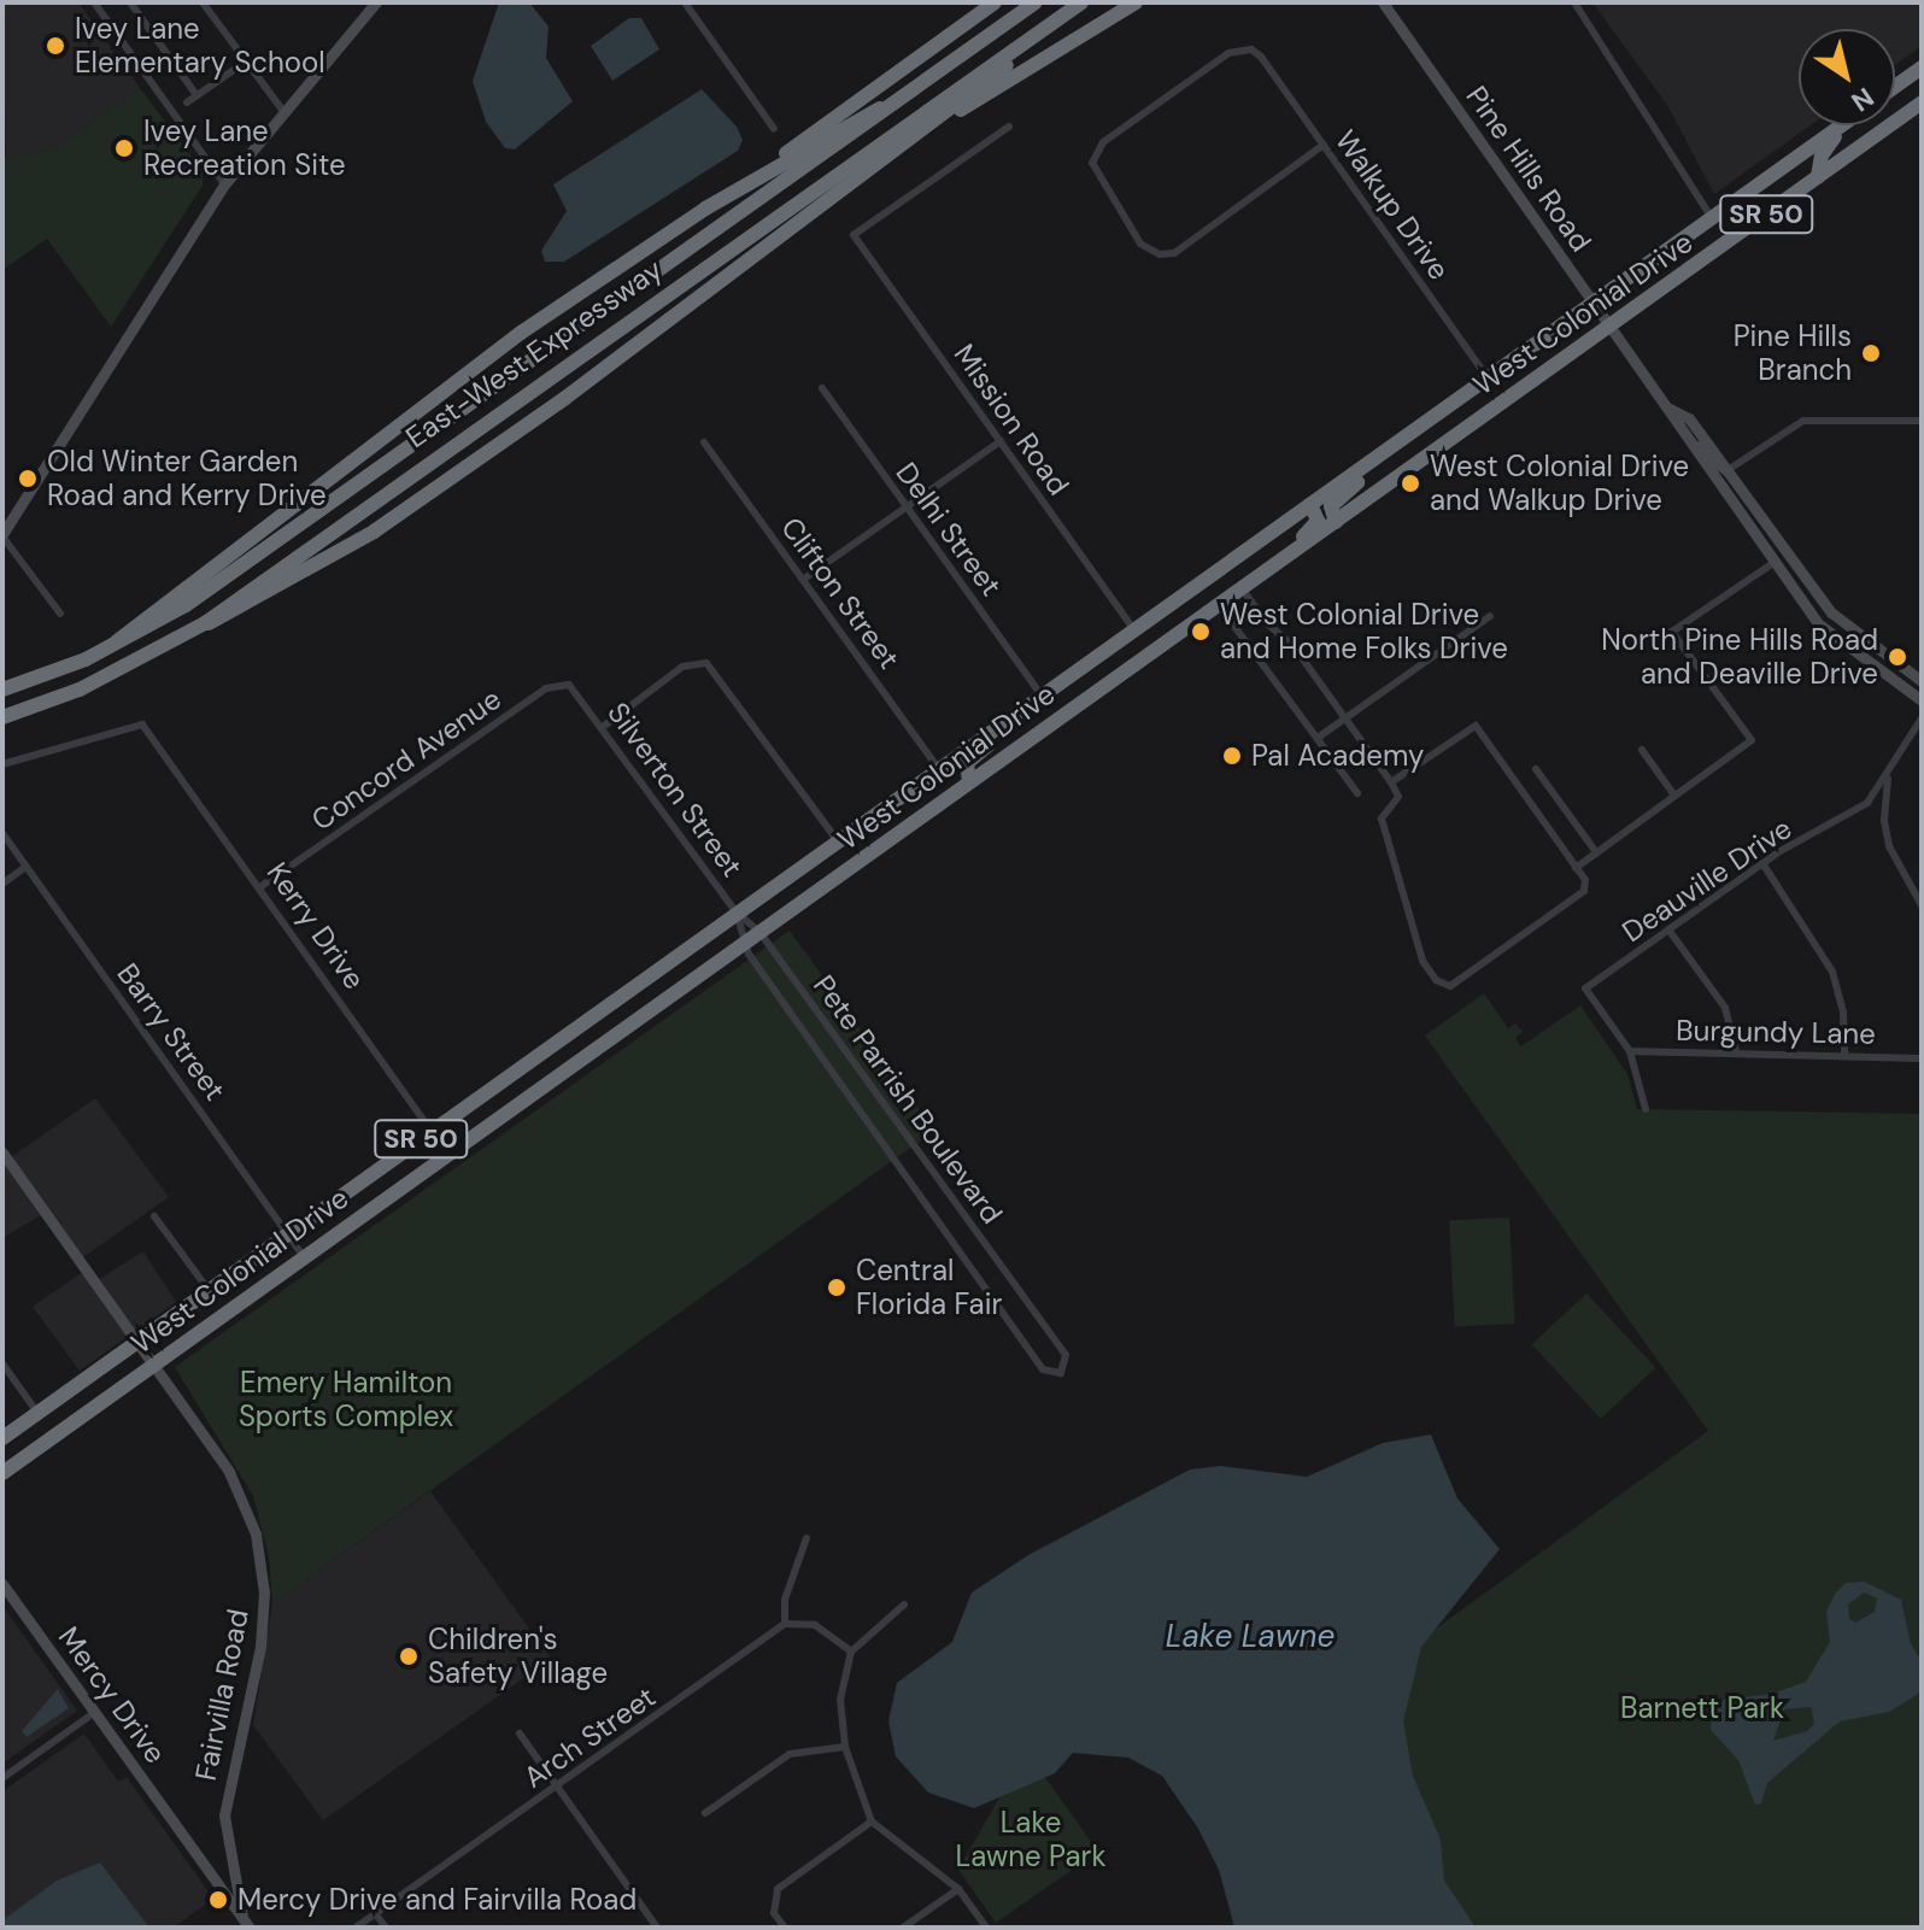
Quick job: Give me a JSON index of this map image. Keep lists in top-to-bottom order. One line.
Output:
{"streets":{"highway":["SR 50","West Colonial Drive","East-West Expressway"],"main road":["Pine Hills Road","Mercy Drive","Fairvilla Road"],"street":["Walkup Drive","Mission Road","Delhi Street","Clifton Street","Concord Avenue","Silverton Street","Deauville Drive","Kerry Drive","Barry Street","Burgundy Lane","Pete Parrish Boulevard","Arch Street"]},"crossings":[["Pine Hills Road","West Colonial Drive"],["Walkup Drive","West Colonial Drive"],["West Colonial Drive","Mission Road"],["West Colonial Drive","Delhi Street"],["West Colonial Drive","Clifton Street"],["West Colonial Drive","Silverton Street"],["West Colonial Drive","Kerry Drive"],["West Colonial Drive","Barry Street"],["West Colonial Drive","Pete Parrish Boulevard"],["West Colonial Drive","Fairvilla Road"],["Concord Avenue","Silverton Street"],["Concord Avenue","Kerry Drive"],["Silverton Street","Pete Parrish Boulevard"],["Deauville Drive","Burgundy Lane"],["Mercy Drive","Fairvilla Road"]],"water":["Lake Lawne"],"parks":["Emery Hamilton Sports Complex","Barnett Park","Lake Lawne Park"],"places":["Ivey Lane Elementary School","Ivey Lane Recreation Site","Pine Hills Branch","Old Winter Garden Road and Kerry Drive","West Colonial Drive and Walkup Drive","West Colonial Drive and Home Folks Drive","North Pine Hills Road and Deaville Drive","Pal Academy","Central Florida Fair","Children's Safety Village","Mercy Drive and Fairvilla Road"],"north":"bottom right"}
